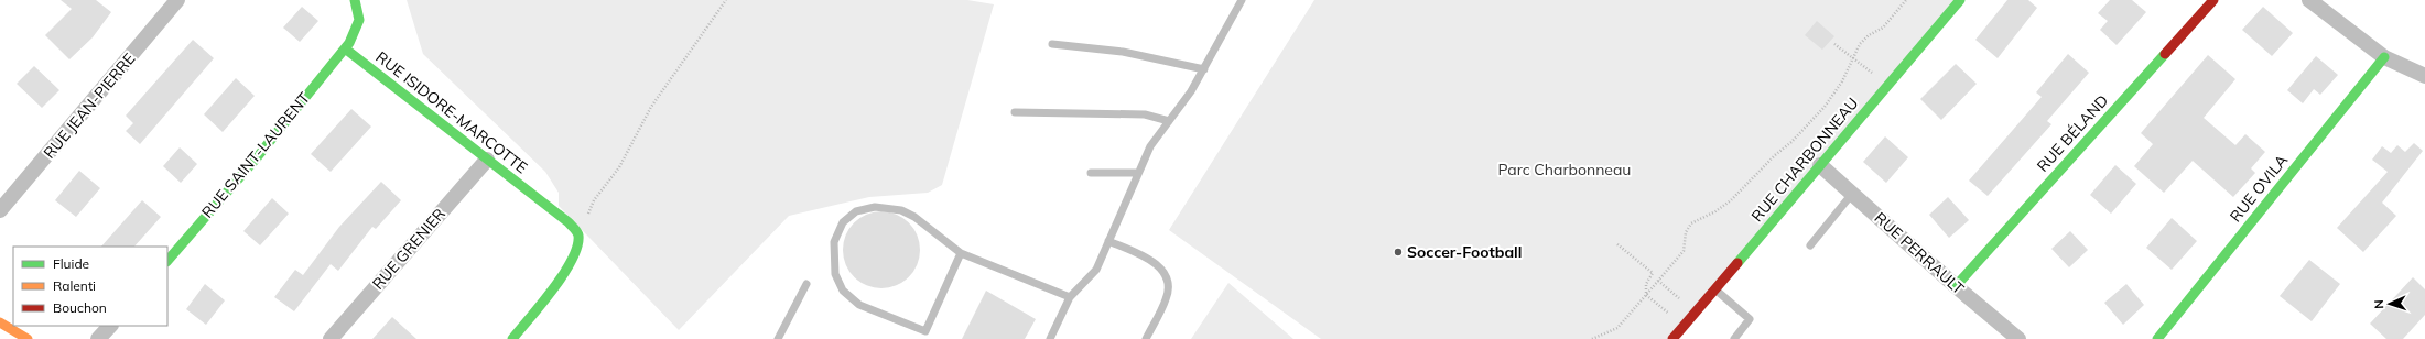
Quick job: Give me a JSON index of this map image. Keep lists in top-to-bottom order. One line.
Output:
{"streets":{"street":["RUE JEAN-PIERRE","RUE ISIDORE-MARCOTTE","RUE BÉLAND","RUE SAINT-LAURENT","RUE CHARBONNEAU","RUE OVILA","RUE GRENIER","RUE PERRAULT"]},"crossings":[["RUE ISIDORE-MARCOTTE","RUE SAINT-LAURENT"],["RUE ISIDORE-MARCOTTE","RUE GRENIER"],["RUE BÉLAND","RUE PERRAULT"],["RUE CHARBONNEAU","RUE PERRAULT"]],"parks":["Parc Charbonneau"],"places":["Soccer-Football"],"legend":["Fluide","Ralenti","Bouchon"],"north":"left"}
